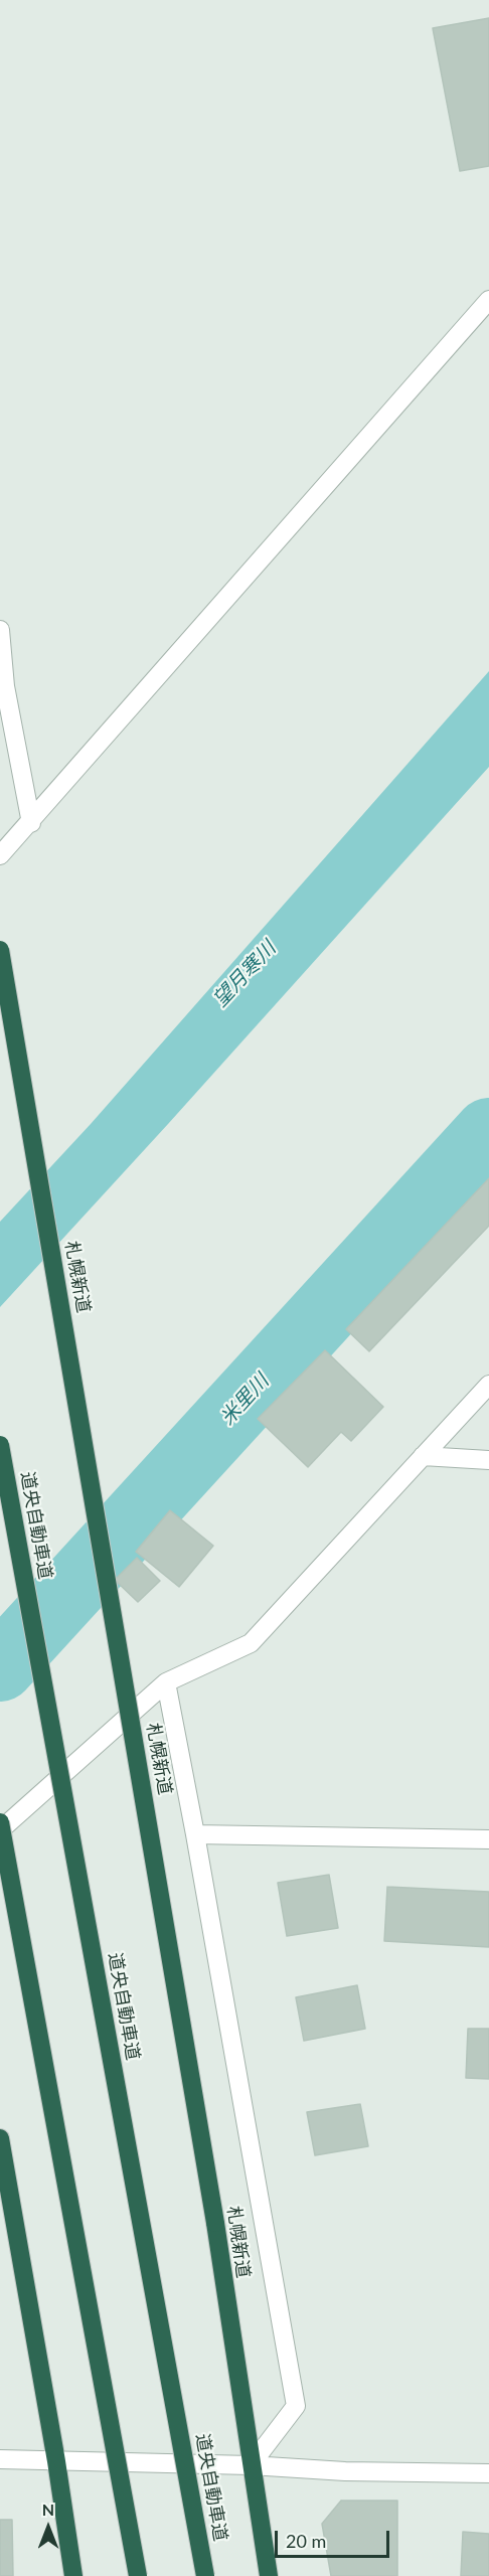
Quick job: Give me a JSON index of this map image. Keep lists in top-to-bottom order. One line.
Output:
{"streets":{"highway":["札幌新道","道央自動車道"]},"water":["望月寒川","米里川"],"scale_bar":"20 m","north":"top"}
